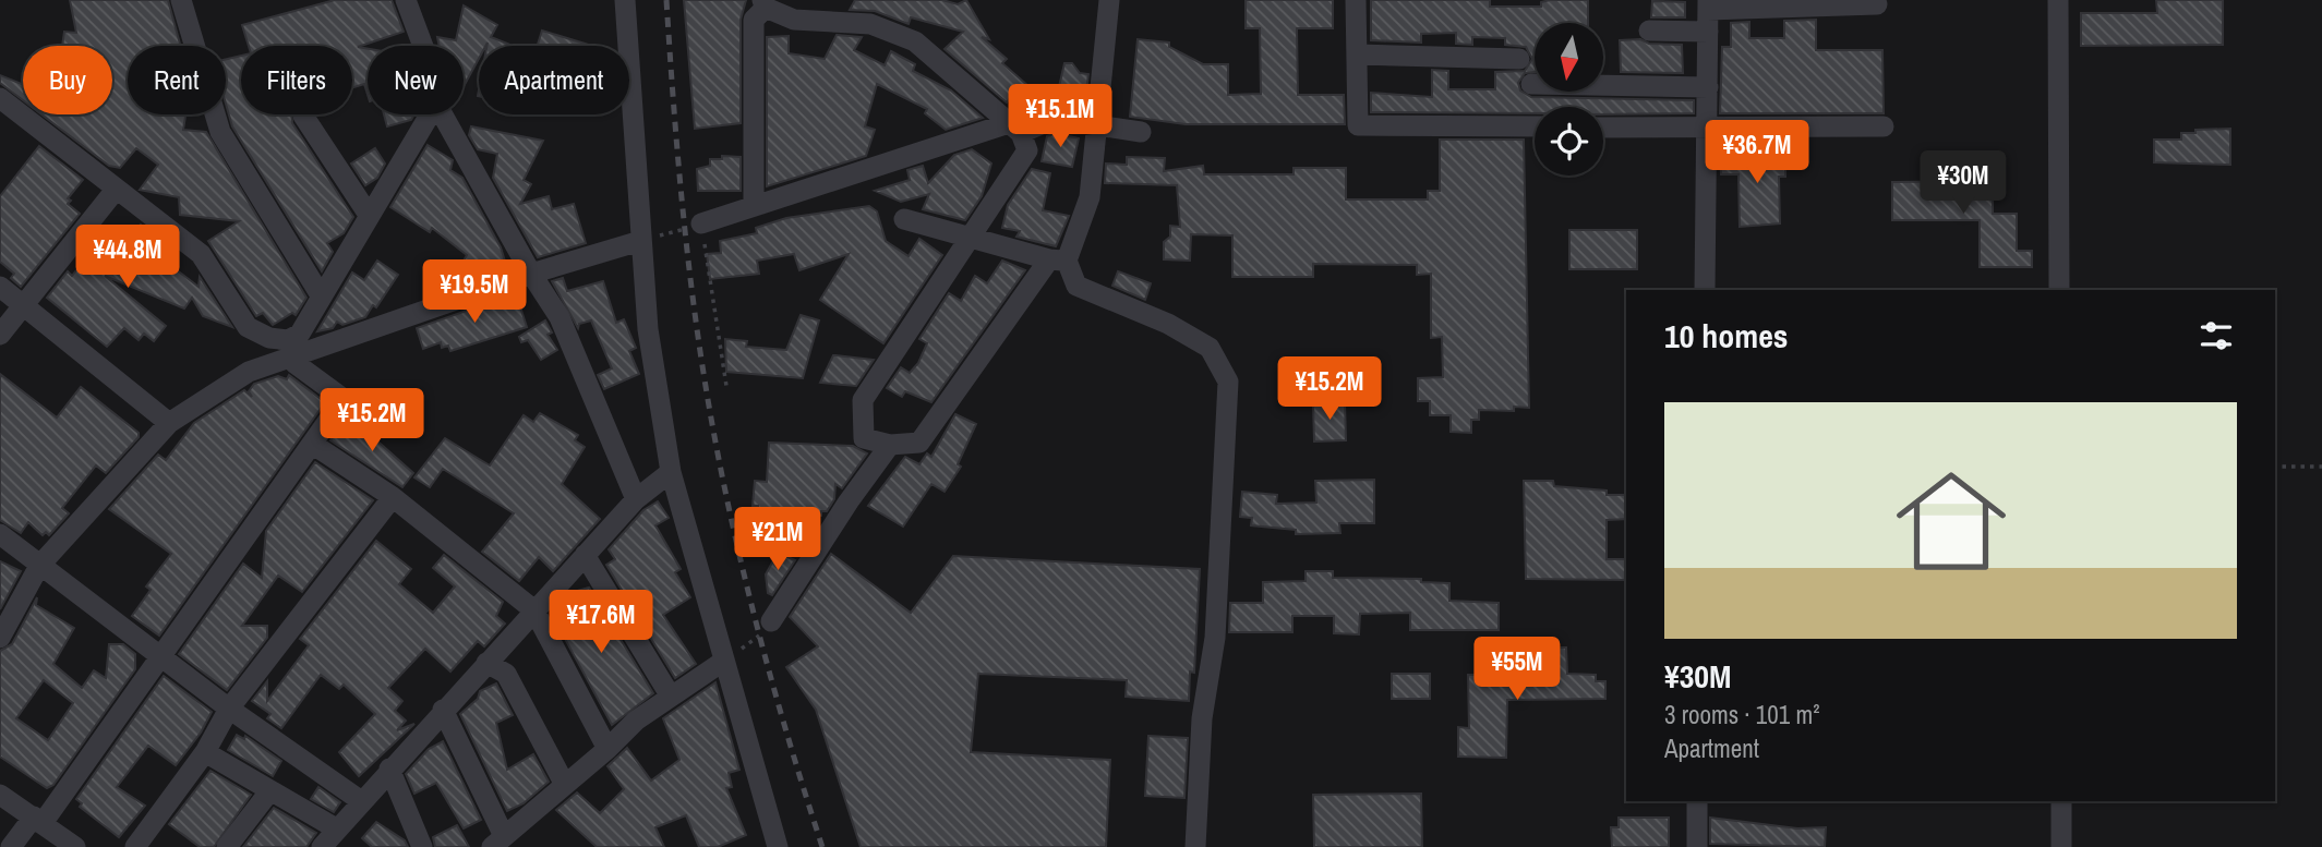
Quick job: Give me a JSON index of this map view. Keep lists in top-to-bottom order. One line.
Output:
{"north":"bottom","page":{"chip":["Buy","Rent","Filters","New","Apartment"],"price":["¥15.1M","¥36.7M","¥30M","¥44.8M","¥19.5M","¥15.2M","¥15.2M","¥21M","¥17.6M","¥55M"],"heading":"10 homes","list":[{"name":"¥30M","note":"3 rooms · 101 m² · Apartment"}]}}
